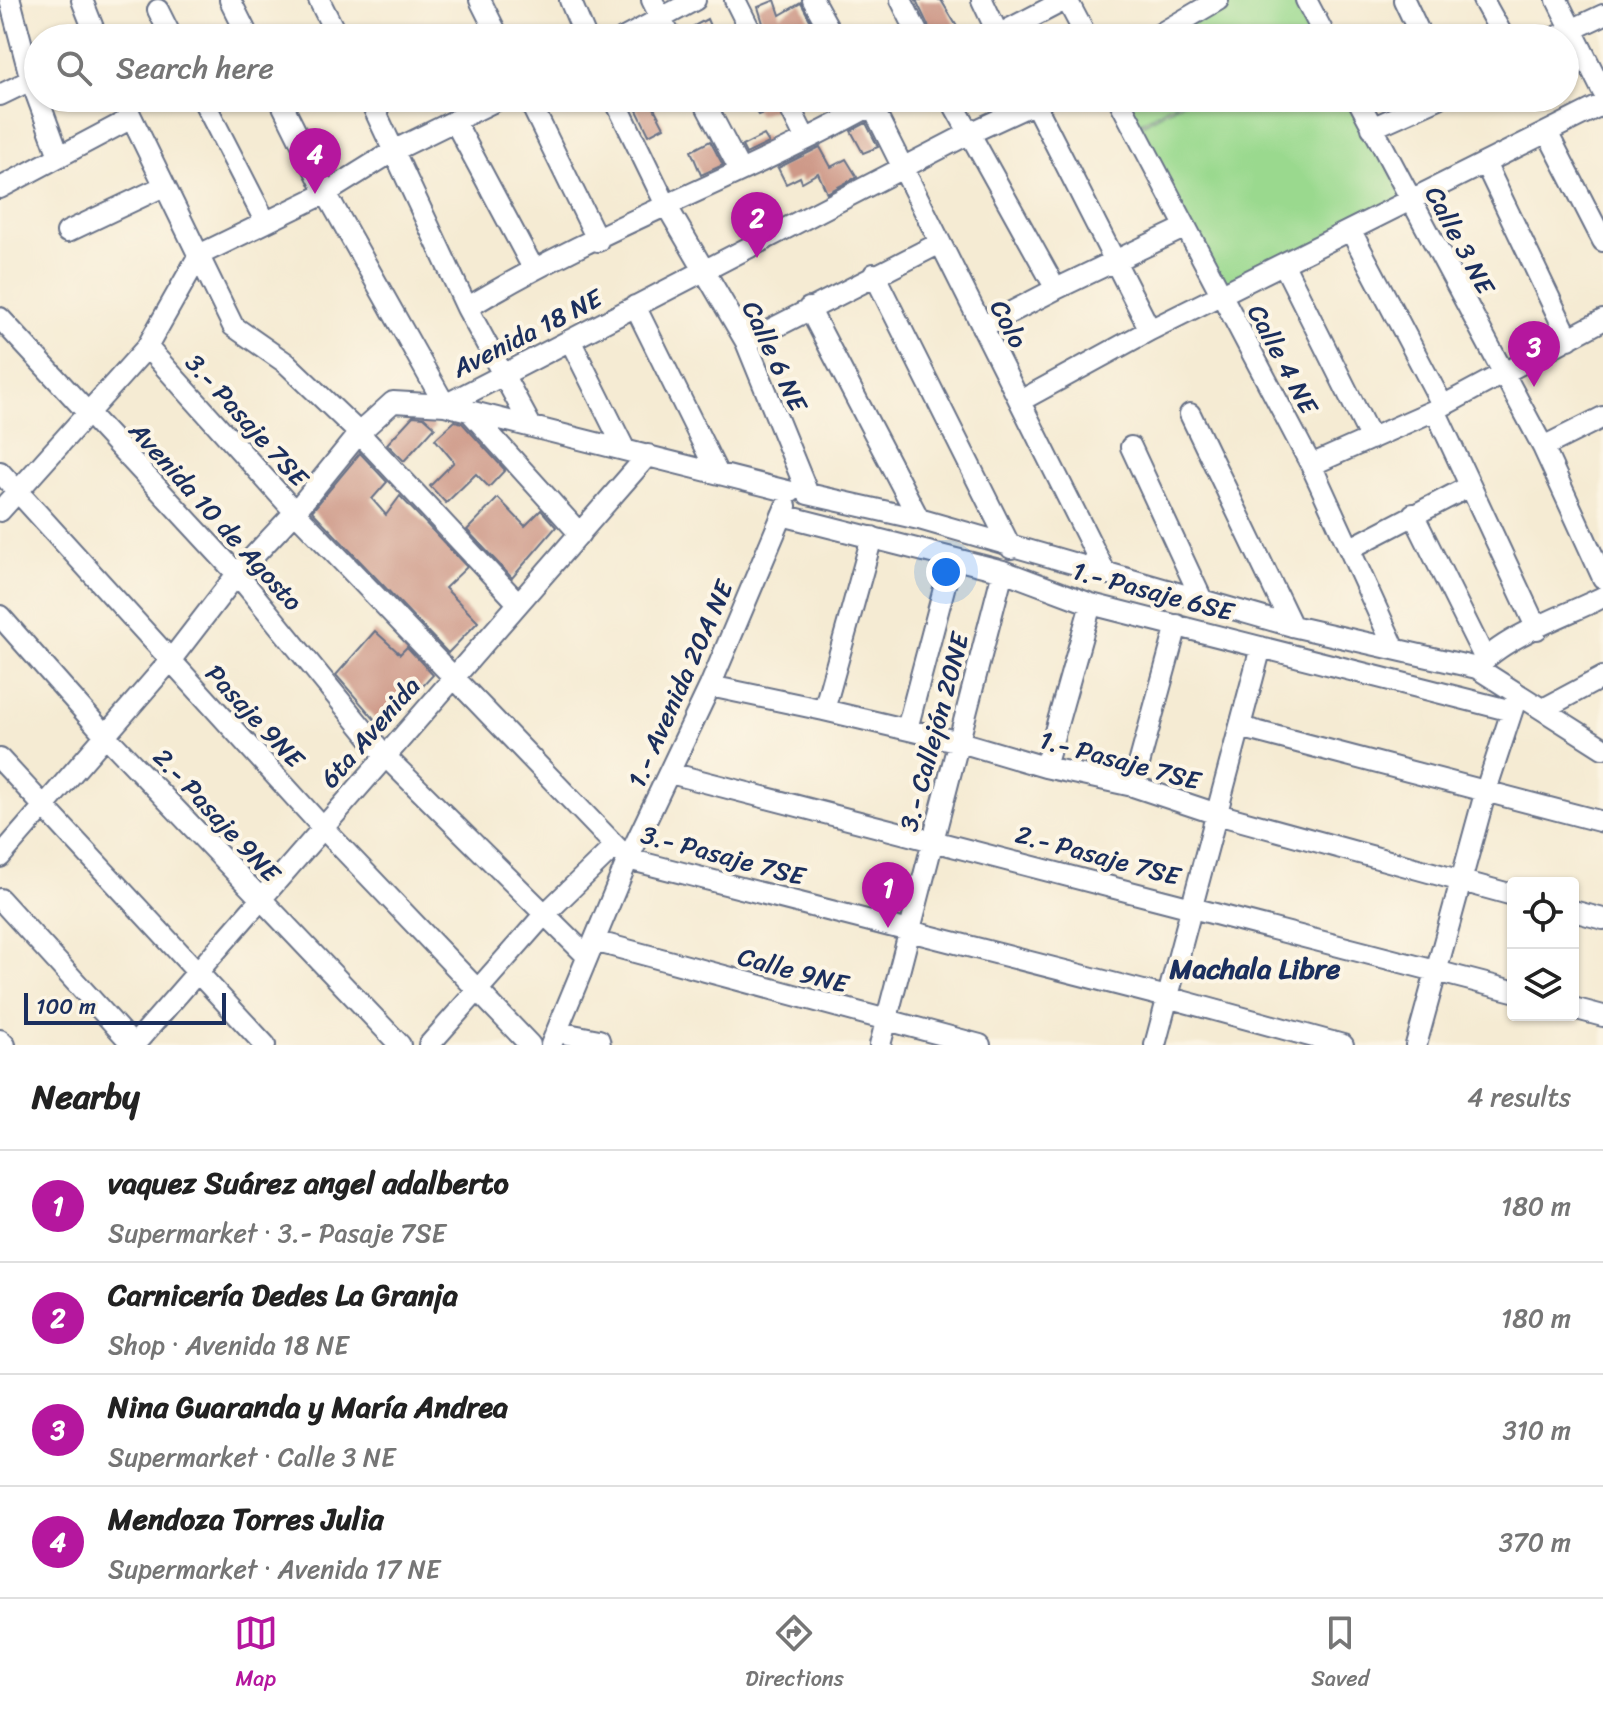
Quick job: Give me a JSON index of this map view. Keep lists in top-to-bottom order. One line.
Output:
{"streets":{"street":["Calle 3 NE","Colo","Avenida 18 NE","Calle 6 NE","Calle 4 NE","3.- Pasaje 7SE","Avenida 10 de Agosto","1.- Pasaje 6SE","1.- Avenida 20A NE","Pasaje 9NE","6ta Avenida","3.- Callejón 20NE","1.- Pasaje 7SE","2.- Pasaje 9NE","2.- Pasaje 7SE","Calle 9NE"]},"crossings":[["Colo","Avenida 18 NE"],["Avenida 18 NE","Calle 6 NE"],["Avenida 18 NE","3.- Pasaje 7SE"],["Avenida 18 NE","Avenida 10 de Agosto"],["Avenida 18 NE","Pasaje 9NE"],["Avenida 18 NE","2.- Pasaje 9NE"],["Calle 6 NE","1.- Avenida 20A NE"],["3.- Pasaje 7SE","1.- Avenida 20A NE"],["3.- Pasaje 7SE","6ta Avenida"],["3.- Pasaje 7SE","3.- Callejón 20NE"],["Avenida 10 de Agosto","6ta Avenida"],["1.- Pasaje 6SE","1.- Avenida 20A NE"],["1.- Pasaje 6SE","3.- Callejón 20NE"],["1.- Avenida 20A NE","1.- Pasaje 7SE"],["1.- Avenida 20A NE","2.- Pasaje 7SE"],["1.- Avenida 20A NE","Calle 9NE"],["Pasaje 9NE","6ta Avenida"],["6ta Avenida","2.- Pasaje 9NE"],["3.- Callejón 20NE","1.- Pasaje 7SE"],["3.- Callejón 20NE","2.- Pasaje 7SE"],["3.- Callejón 20NE","Calle 9NE"]],"districts":["Machala Libre"],"scale_bar":"100 m","page":{"search":"Search here","pins":["4","2","3","1"],"scale":"100 m","heading":["Nearby","4 results"],"list":[{"mark":"1","name":"vaquez Suárez angel adalberto","note":"Supermarket · 3.- Pasaje 7SE","value":"180 m"},{"mark":"2","name":"Carnicería Dedes La Granja","note":"Shop · Avenida 18 NE","value":"180 m"},{"mark":"3","name":"Nina Guaranda y María Andrea","note":"Supermarket · Calle 3 NE","value":"310 m"},{"mark":"4","name":"Mendoza Torres Julia","note":"Supermarket · Avenida 17 NE","value":"370 m"}],"nav":["Map","Directions","Saved"]}}
